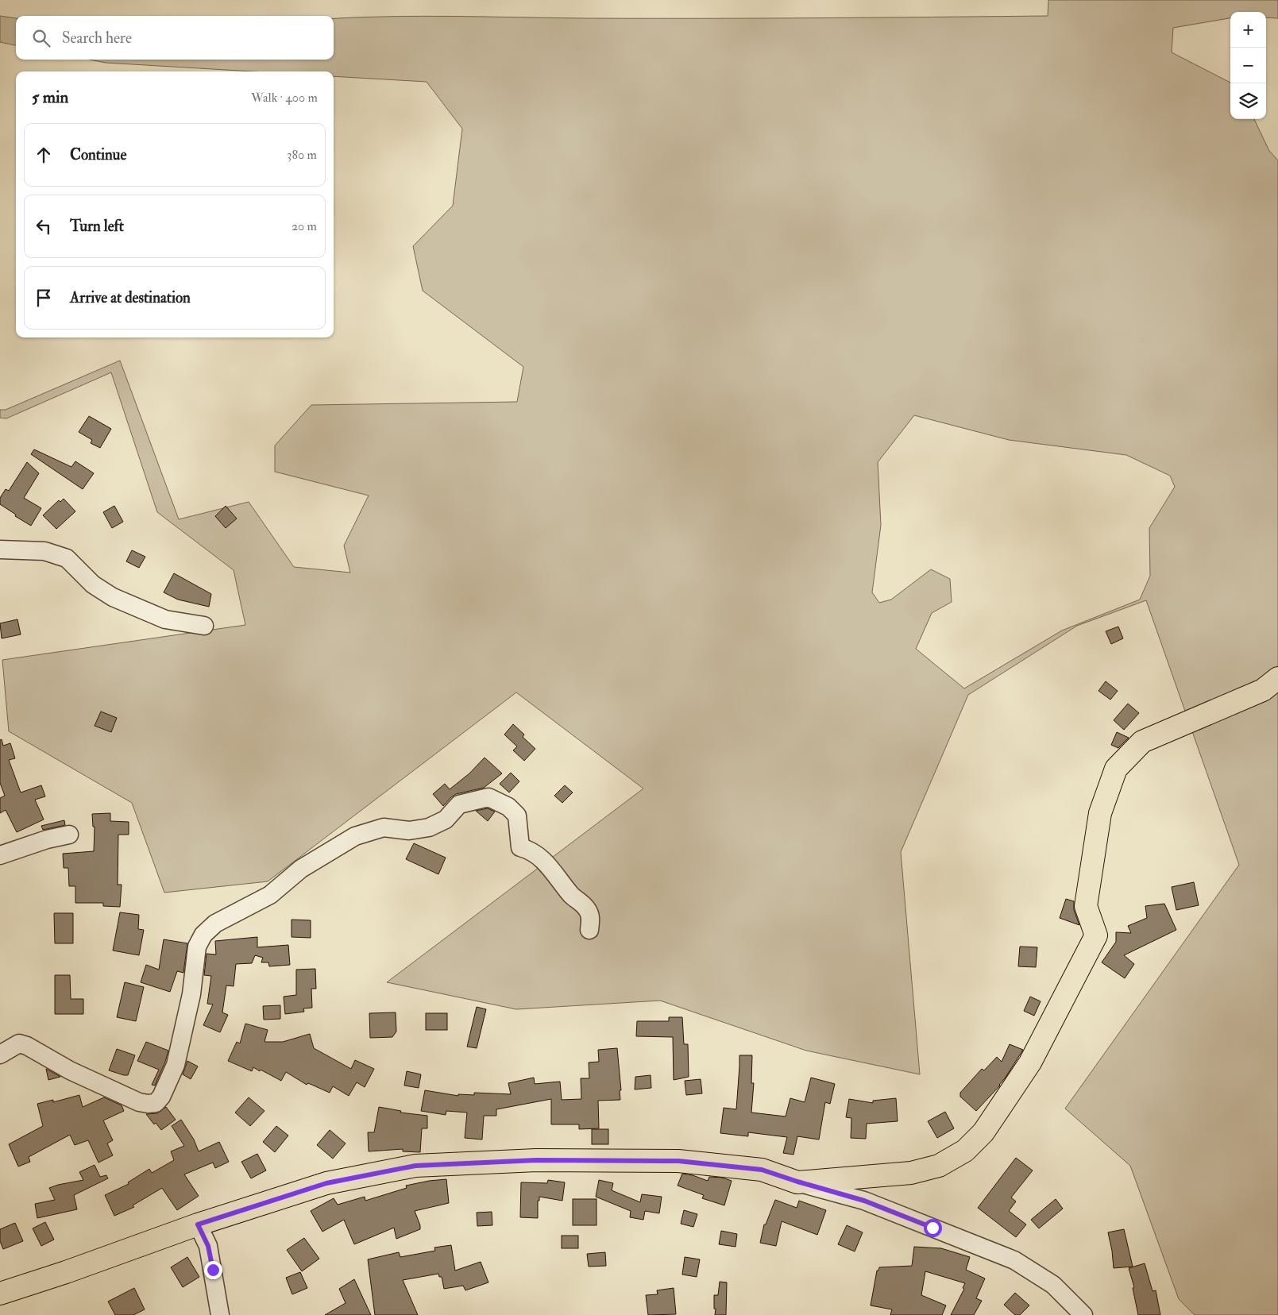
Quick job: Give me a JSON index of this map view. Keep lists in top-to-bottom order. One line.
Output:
{"page":{"map_buttons":["+","−"],"search":"Search here","heading":["5 min","Walk · 400 m"],"list":[["Continue","380 m"],["Turn left","20 m"],"Arrive at destination"]}}
